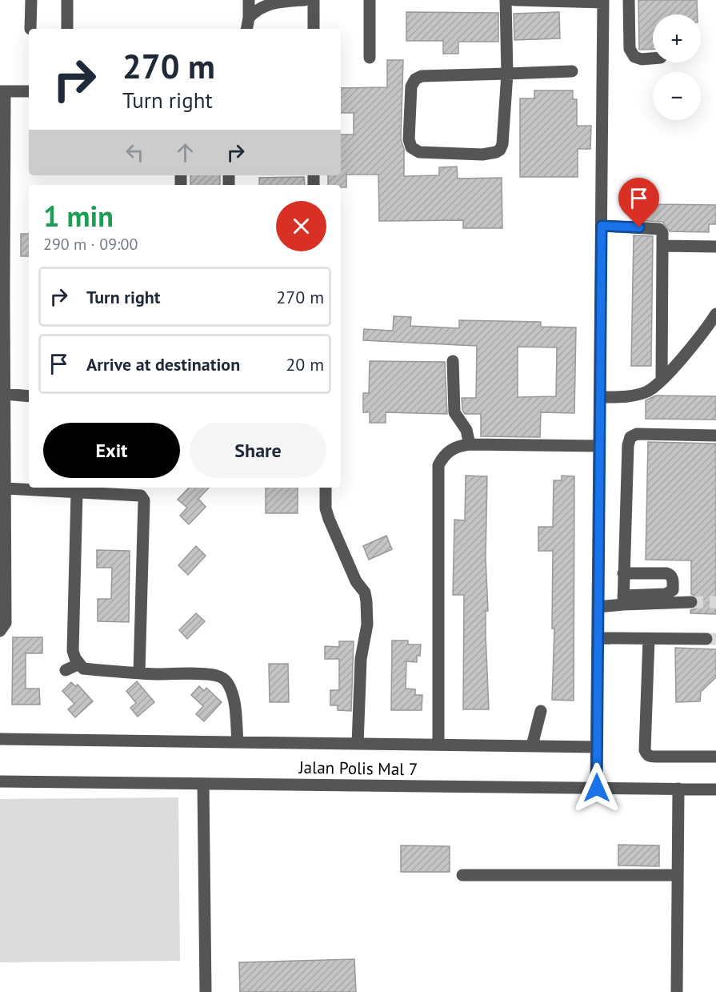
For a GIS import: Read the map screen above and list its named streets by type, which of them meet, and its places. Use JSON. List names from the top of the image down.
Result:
{
  "streets": {
    "street": ["Jalan Polis Mal 7"]
  },
  "page": {
    "map_buttons": ["+", "−"],
    "turn": ["270 m", "Turn right"],
    "heading": ["1 min", "290 m · 09:00"],
    "list": [
      {
        "name": "Turn right",
        "value": "270 m"
      },
      {
        "name": "Arrive at destination",
        "value": "20 m"
      }
    ],
    "buttons": ["Exit", "Share"]
  }
}
